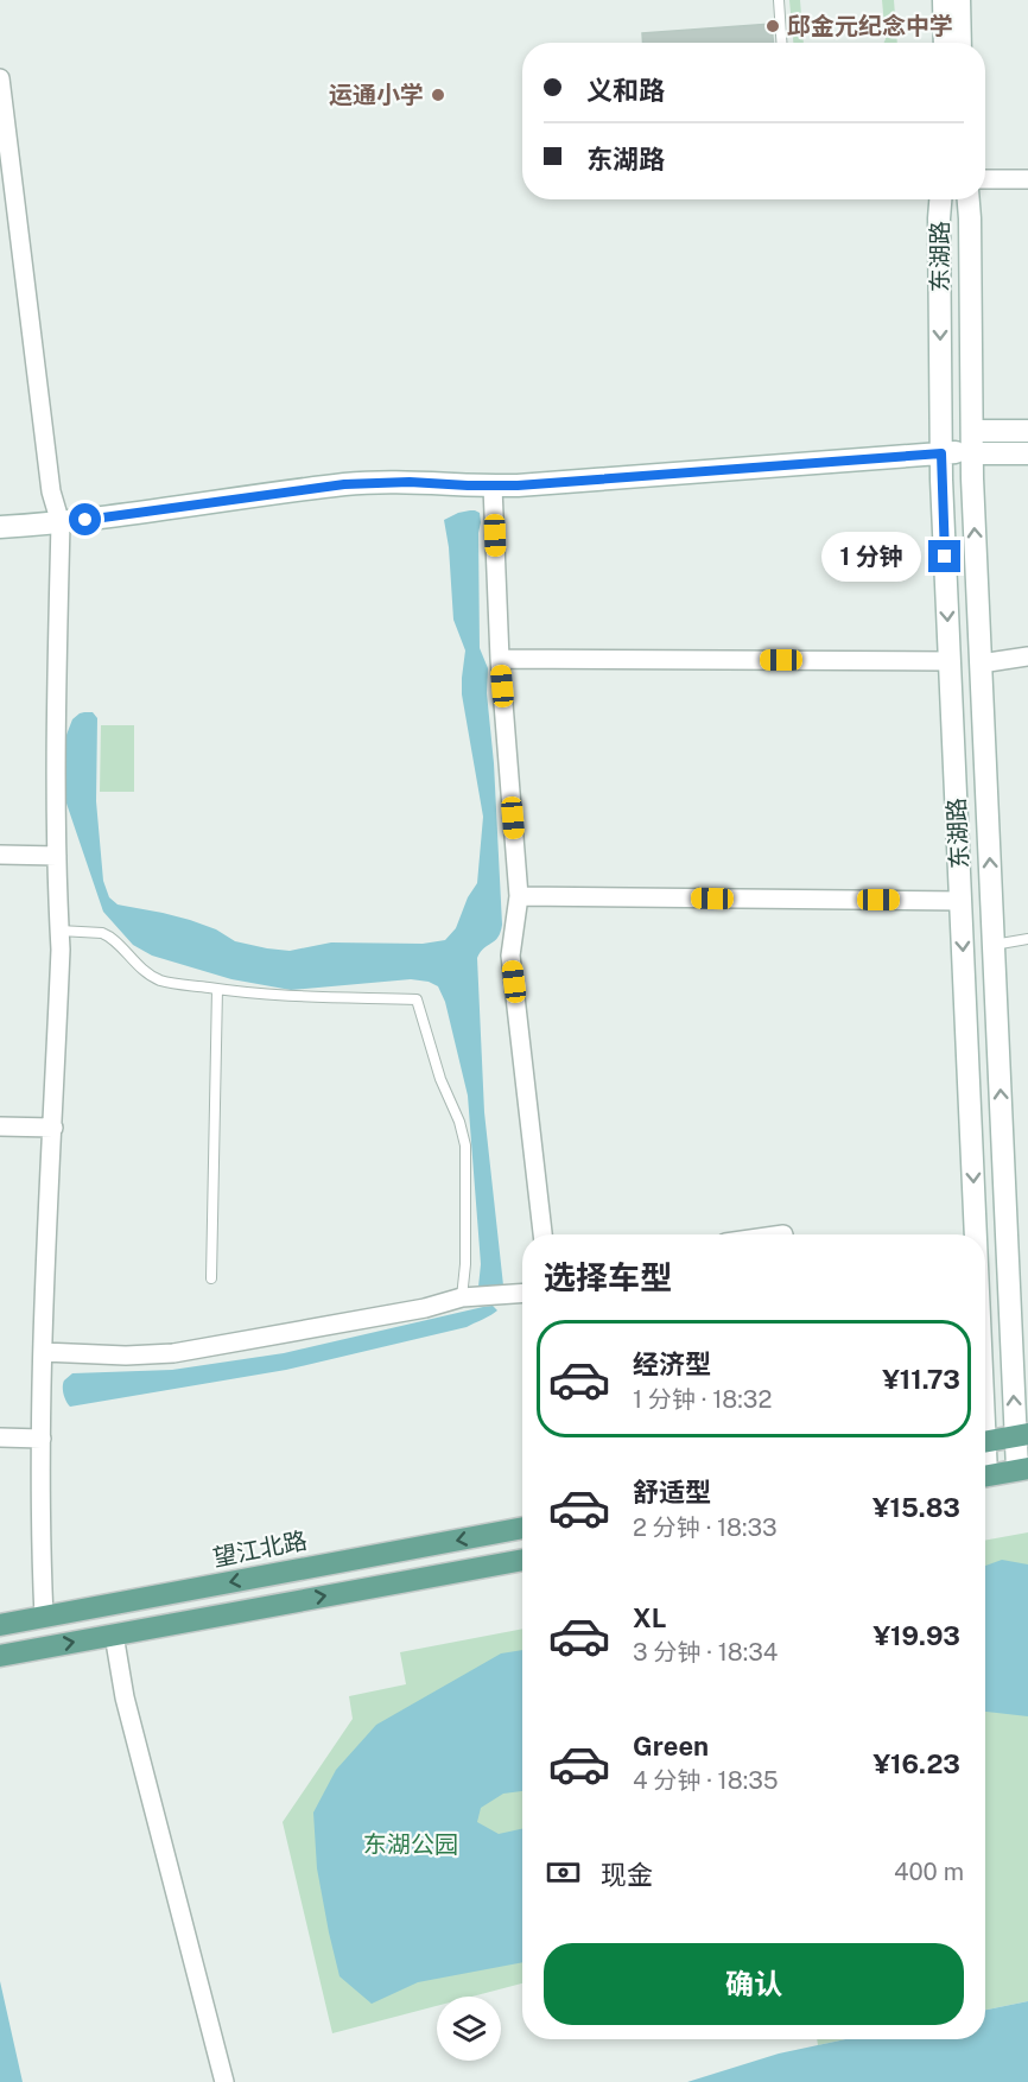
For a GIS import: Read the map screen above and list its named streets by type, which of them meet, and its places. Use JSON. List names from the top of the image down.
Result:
{
  "streets": {
    "main road": ["东湖路", "望江北路"]
  },
  "parks": ["东湖公园"],
  "places": ["邱金元纪念中学", "运通小学"],
  "page": {
    "banner": ["义和路", "东湖路"],
    "bubble": "1 分钟",
    "heading": "选择车型",
    "list": [
      {
        "name": "经济型",
        "note": "1 分钟 · 18:32",
        "value": "¥11.73"
      },
      {
        "name": "舒适型",
        "note": "2 分钟 · 18:33",
        "value": "¥15.83"
      },
      {
        "name": "XL",
        "note": "3 分钟 · 18:34",
        "value": "¥19.93"
      },
      {
        "name": "Green",
        "note": "4 分钟 · 18:35",
        "value": "¥16.23"
      }
    ],
    "pay": ["现金", "400 m"],
    "buttons": "确认"
  }
}
